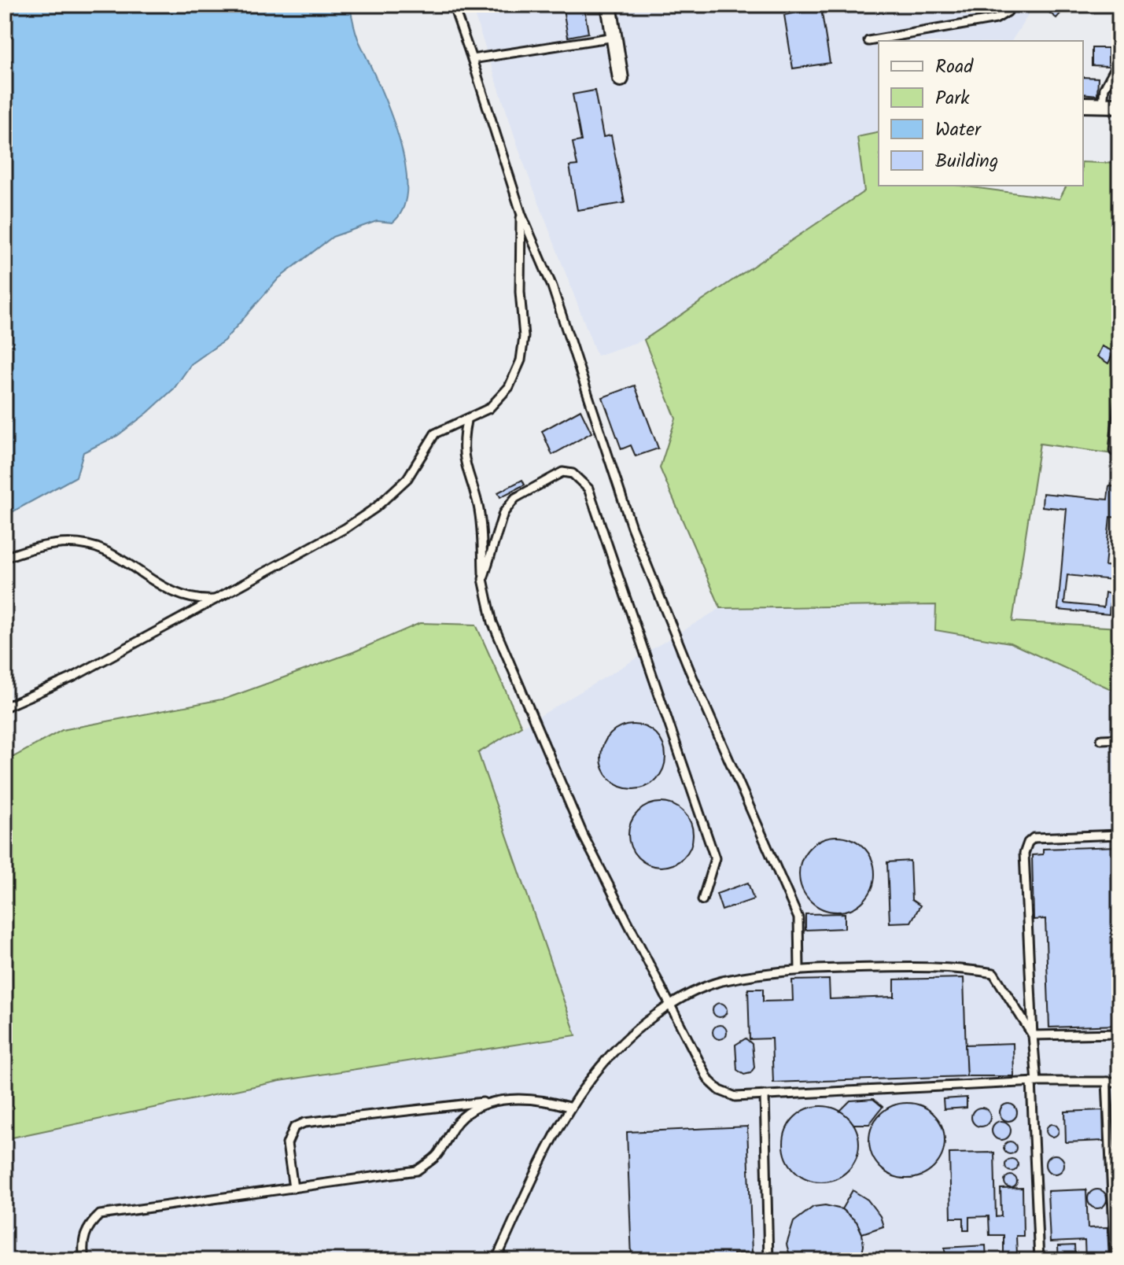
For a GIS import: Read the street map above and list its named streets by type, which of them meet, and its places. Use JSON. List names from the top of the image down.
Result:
{
  "legend": [
    "Road",
    "Park",
    "Water",
    "Building"
  ]
}
